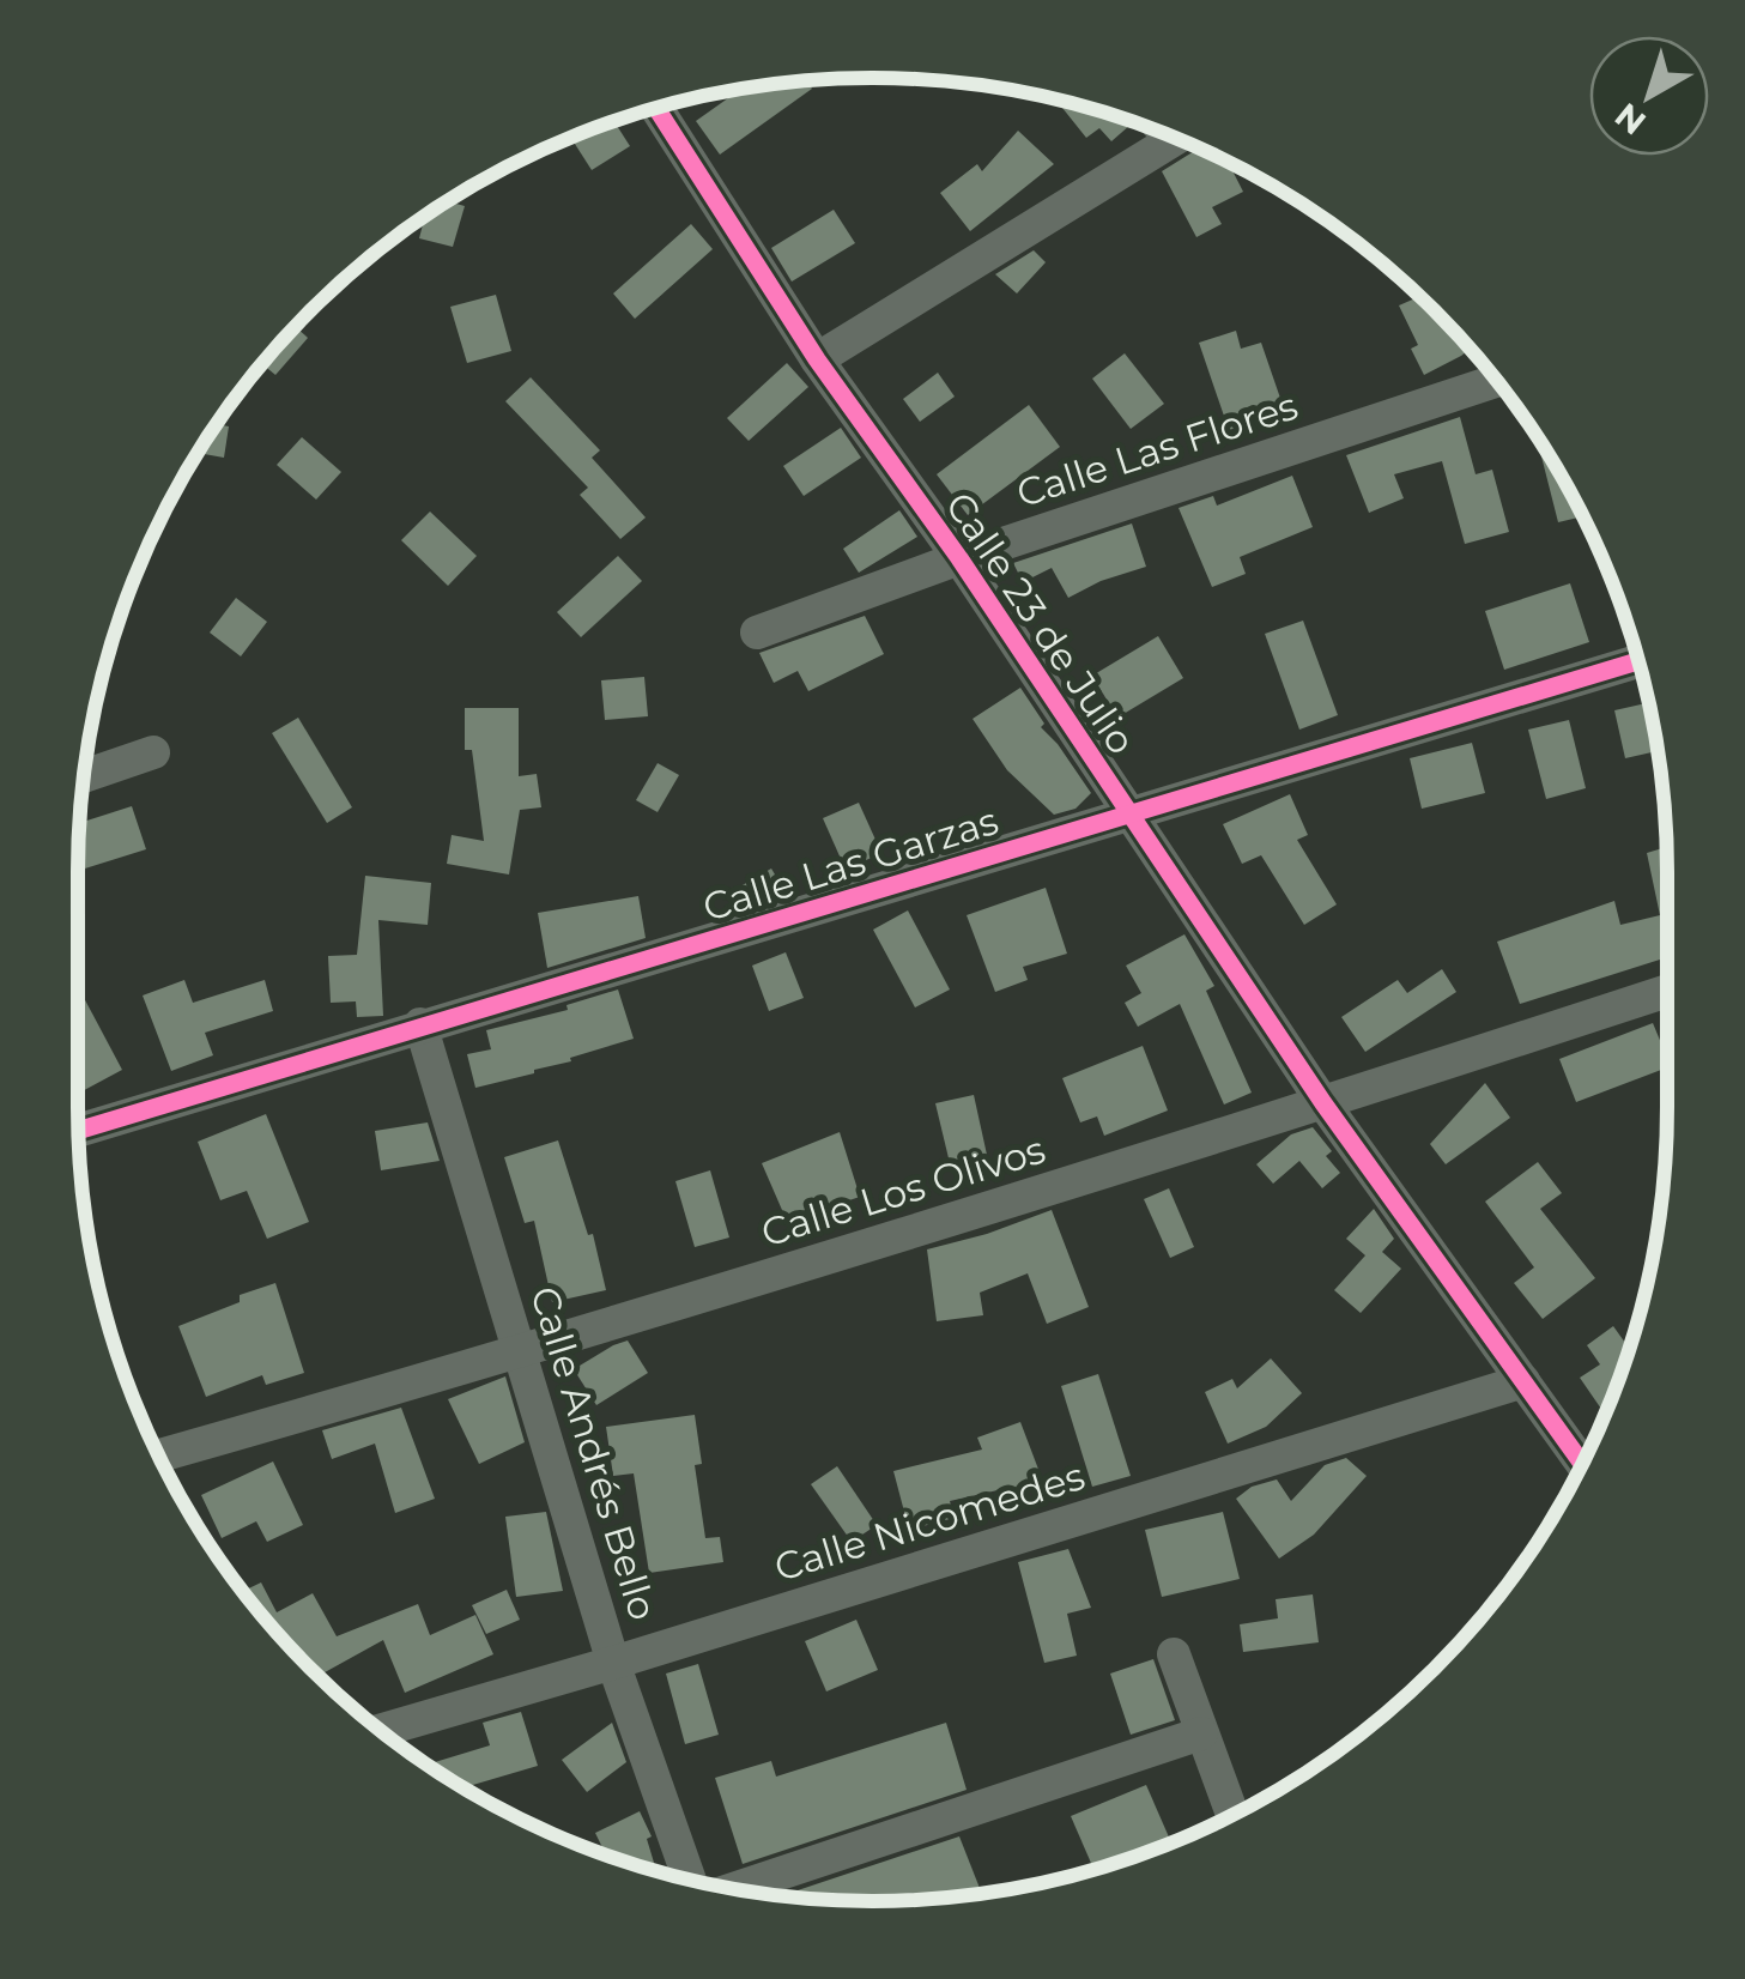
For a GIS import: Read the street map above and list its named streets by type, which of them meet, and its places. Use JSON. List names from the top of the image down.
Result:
{
  "streets": {
    "street": [
      "Calle Las Flores",
      "Calle 23 de Julio",
      "Calle Las Garzas",
      "Calle Los Olivos",
      "Calle Andrés Bello",
      "Calle Nicomedes"
    ]
  },
  "crossings": [
    ["Calle Las Flores", "Calle 23 de Julio"],
    ["Calle 23 de Julio", "Calle Las Garzas"],
    ["Calle 23 de Julio", "Calle Los Olivos"],
    ["Calle 23 de Julio", "Calle Nicomedes"],
    ["Calle Las Garzas", "Calle Andrés Bello"],
    ["Calle Los Olivos", "Calle Andrés Bello"],
    ["Calle Andrés Bello", "Calle Nicomedes"]
  ],
  "north": "bottom left"
}
